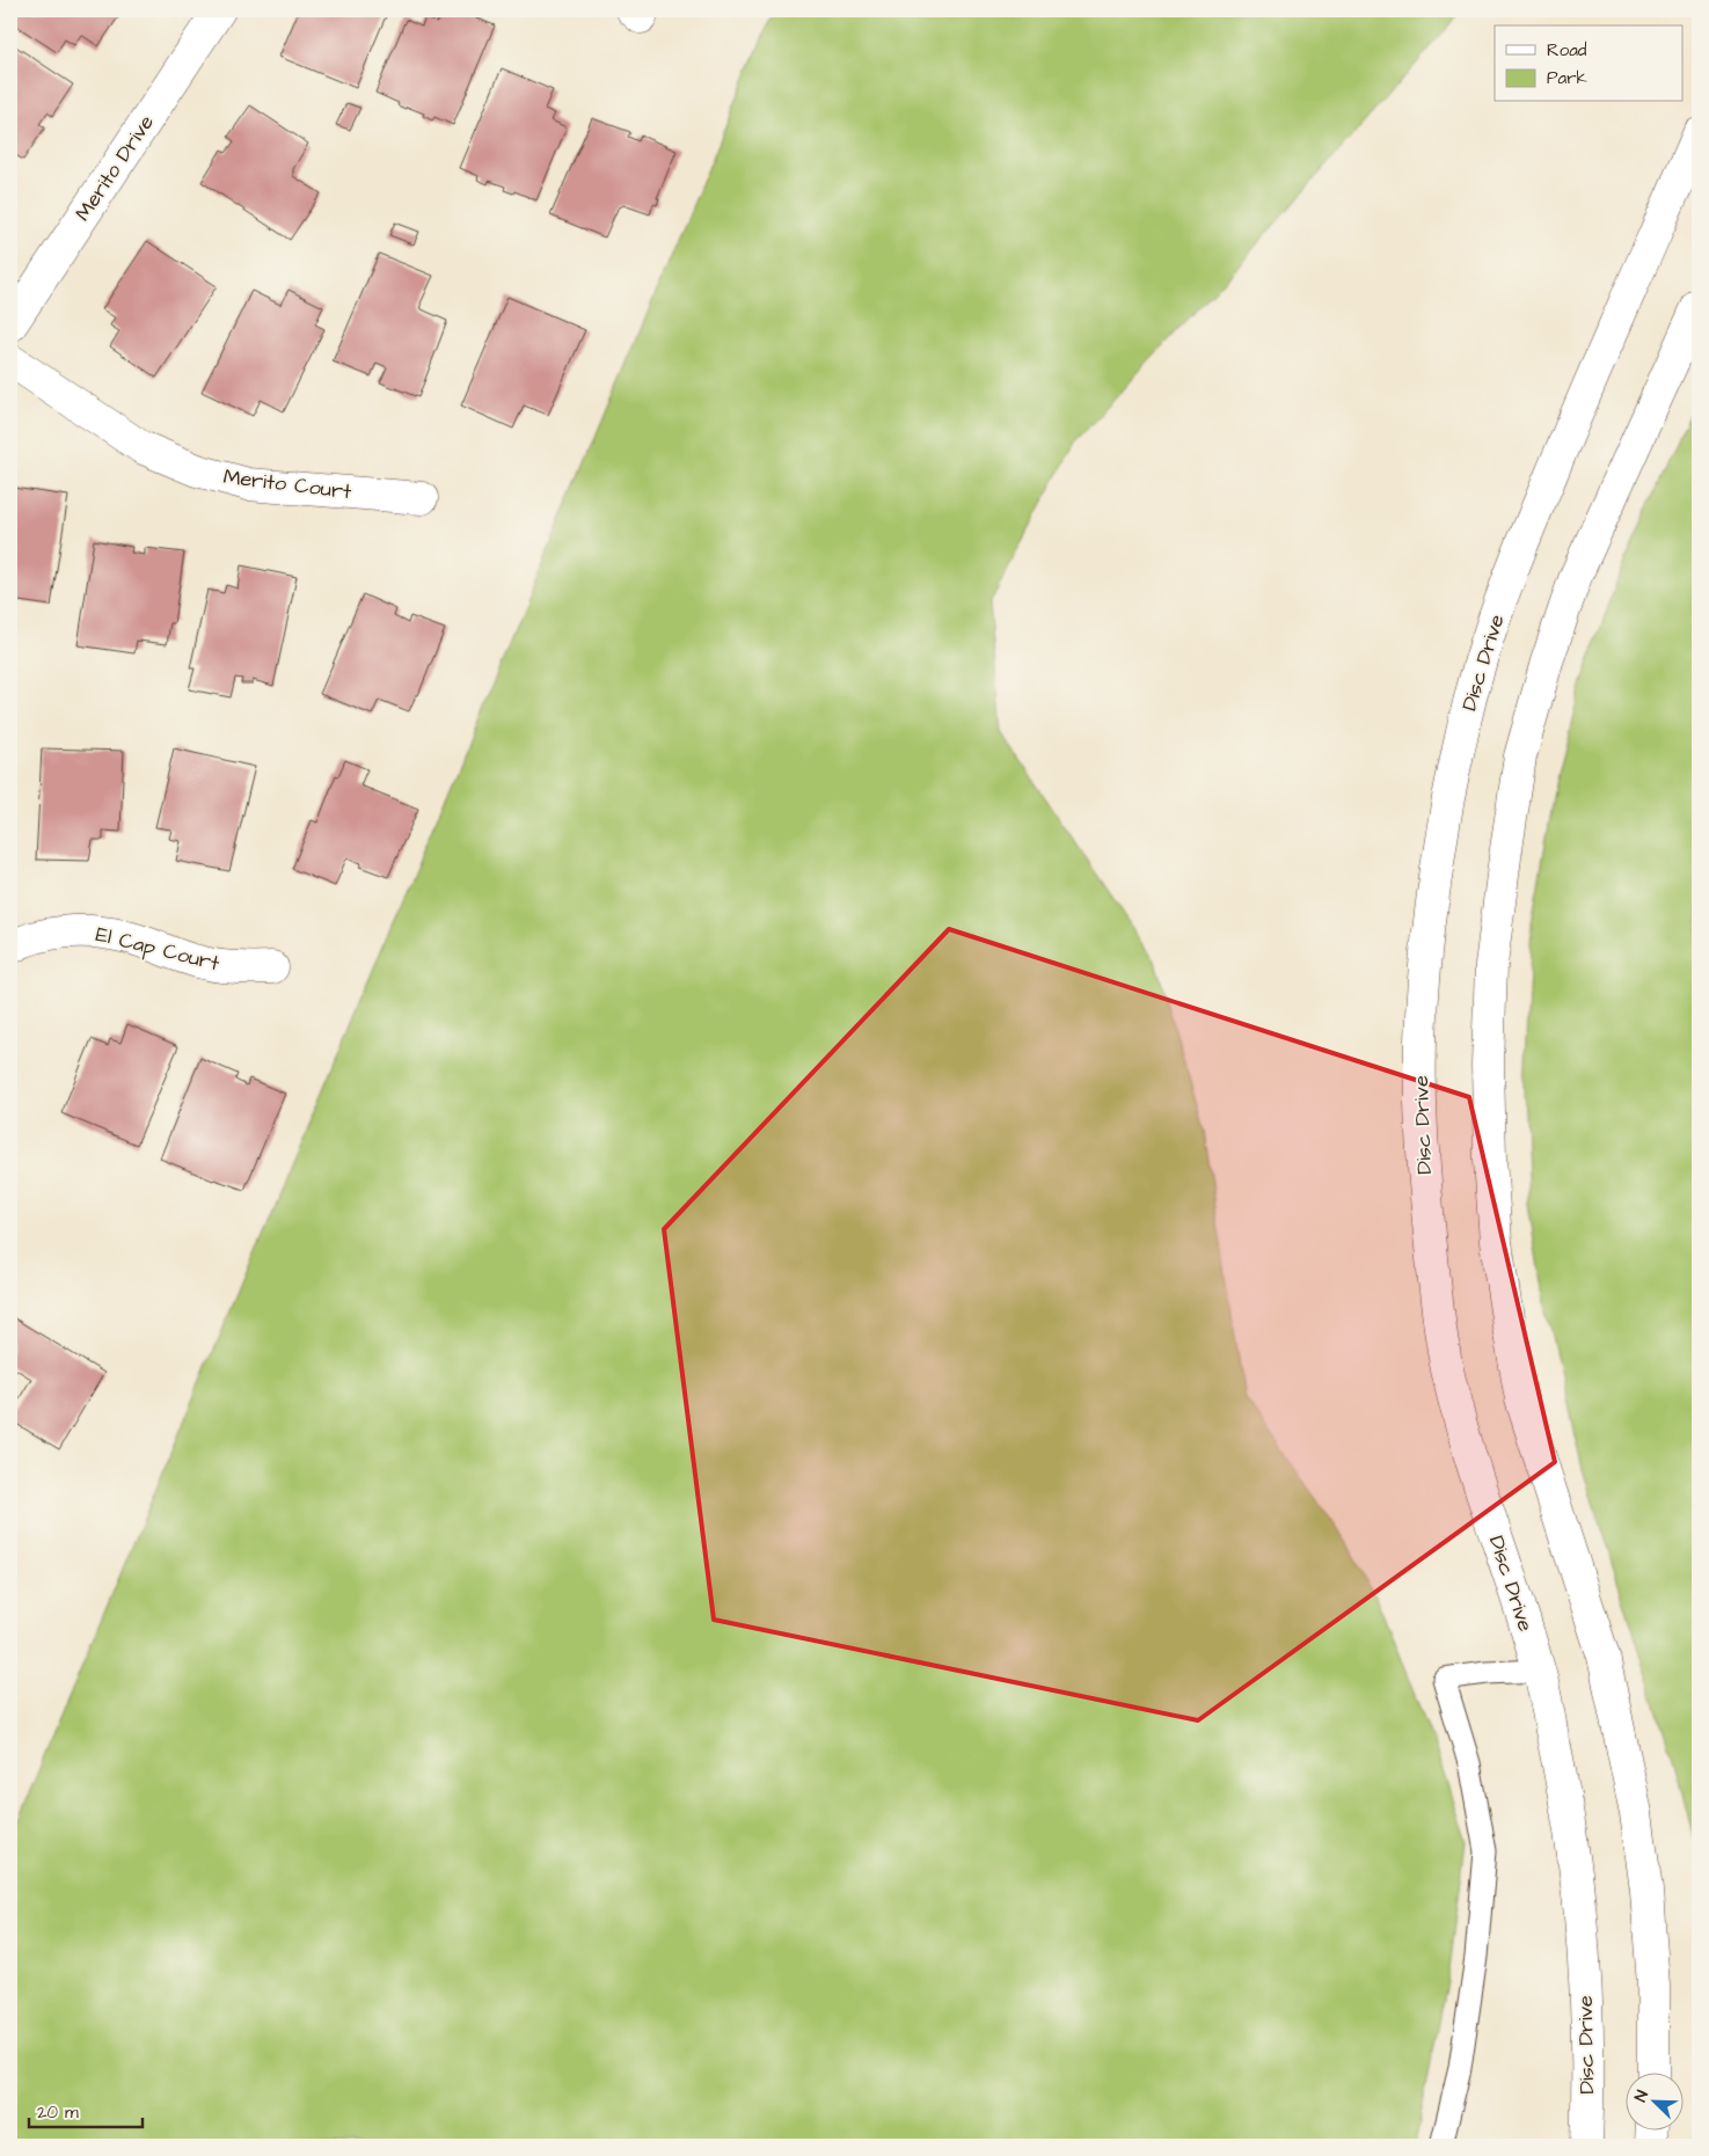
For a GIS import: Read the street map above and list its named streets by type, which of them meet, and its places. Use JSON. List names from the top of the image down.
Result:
{
  "streets": {
    "main road": [
      "Merito Drive",
      "Merito Court",
      "Disc Drive",
      "El Cap Court"
    ]
  },
  "legend": ["Road", "Park"],
  "scale_bar": "20 m",
  "north": "top left"
}
